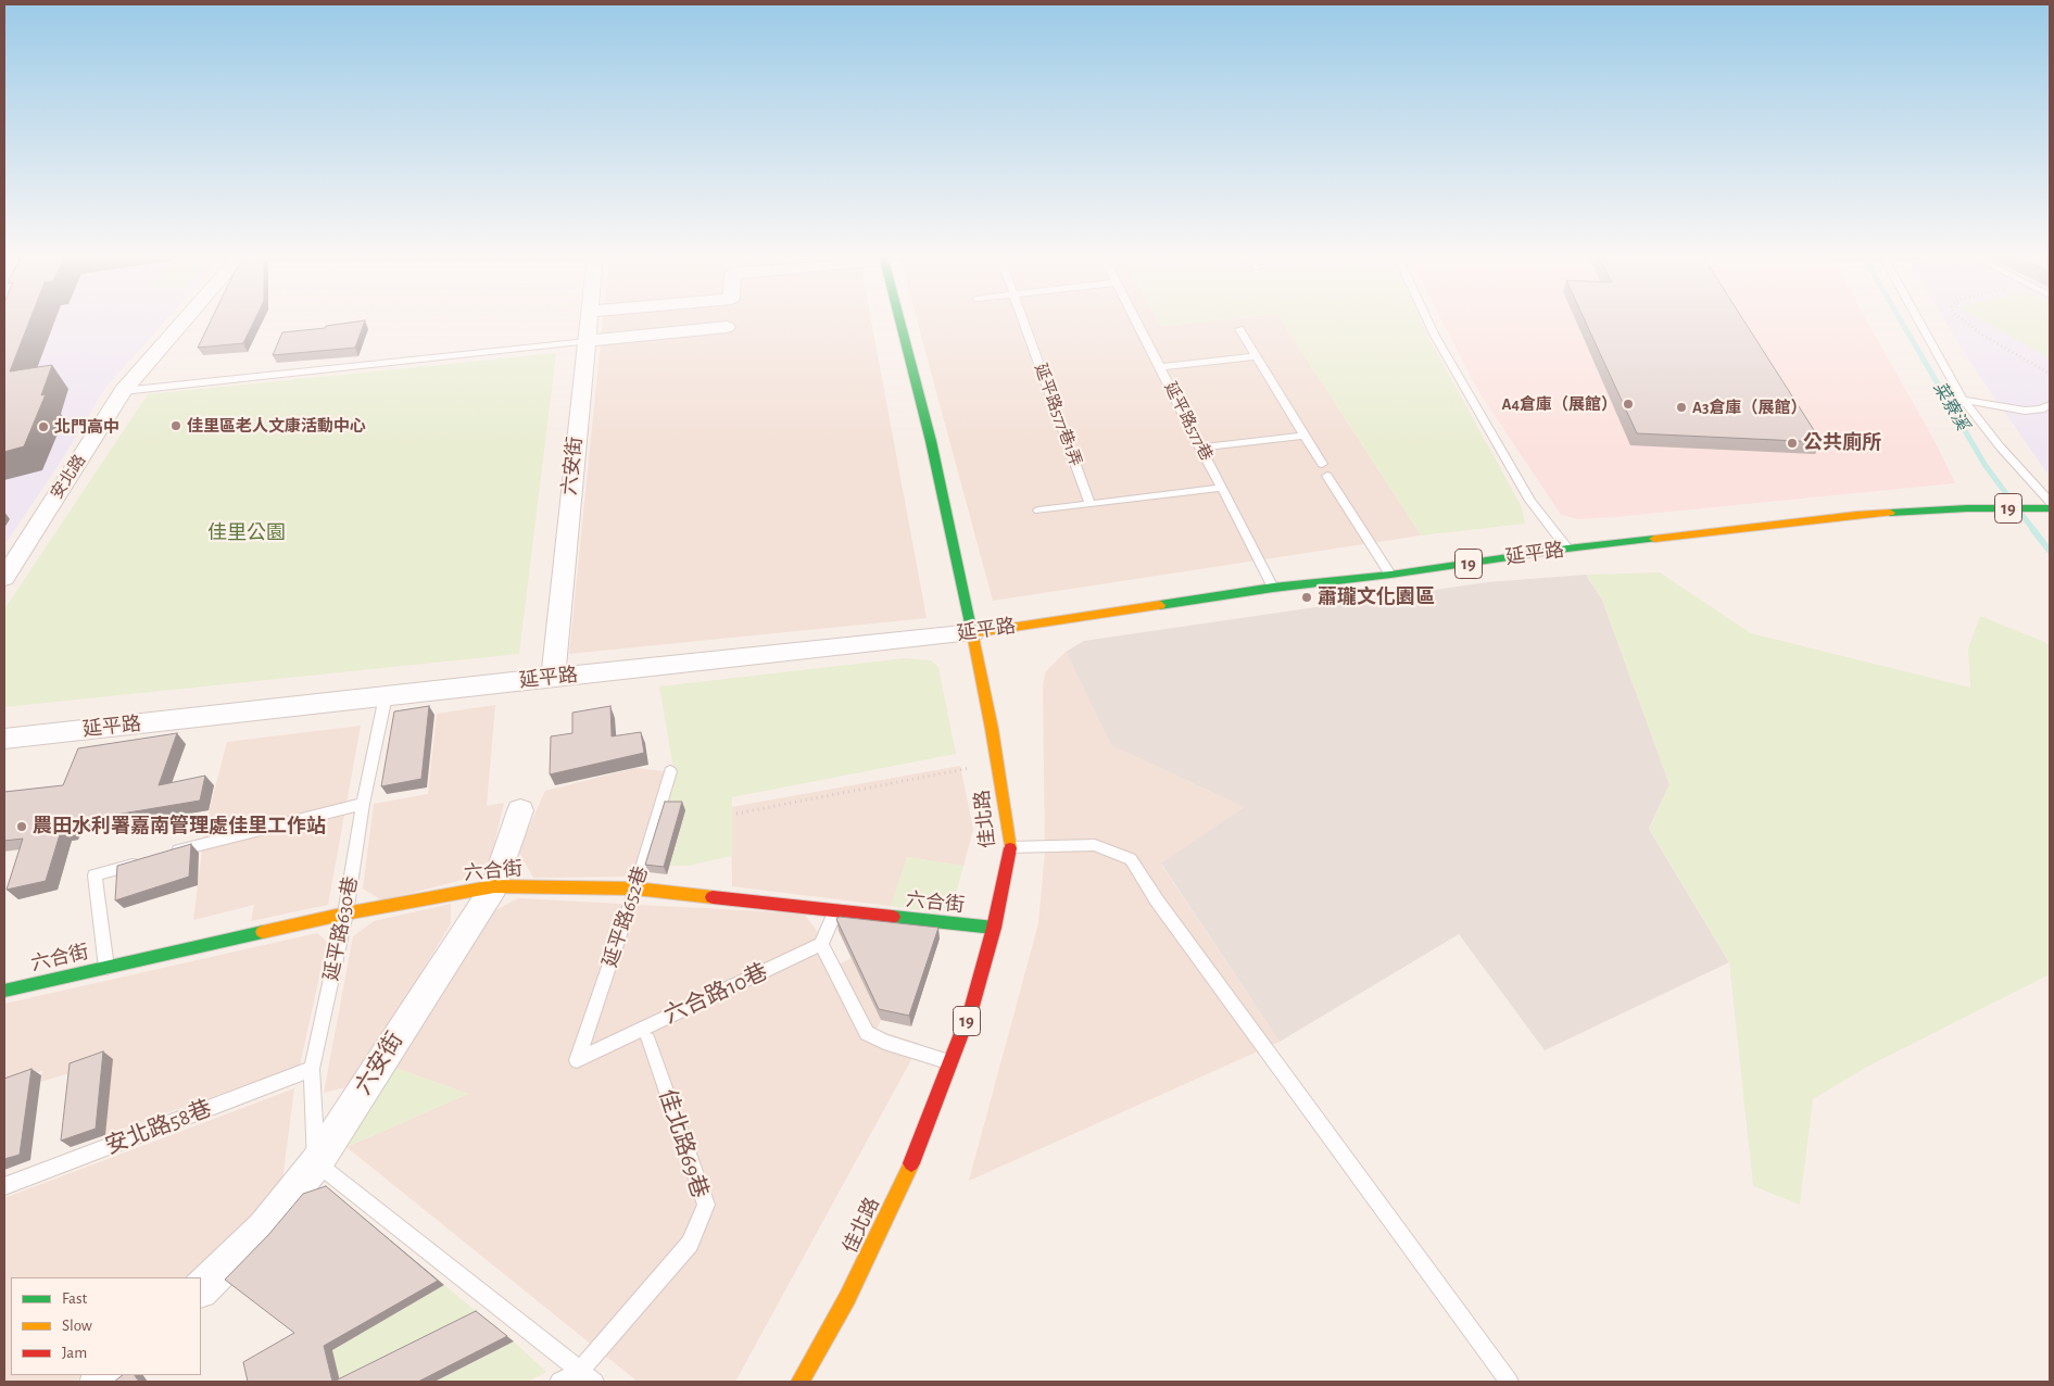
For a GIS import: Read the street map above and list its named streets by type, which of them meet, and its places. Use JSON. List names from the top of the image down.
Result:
{
  "streets": {
    "main road": [
      "19",
      "延平路",
      "佳北路",
      "六合街"
    ],
    "street": ["六安街", "安北路"],
    "lane": [
      "延平路577巷1弄",
      "延平路577巷",
      "延平路652巷",
      "延平路630巷",
      "六合路10巷",
      "安北路58巷",
      "佳北路69巷"
    ]
  },
  "crossings": [
    ["延平路577巷", "延平路"],
    ["六安街", "延平路"],
    ["六安街", "六合街"],
    ["六安街", "延平路630巷"],
    ["延平路", "佳北路"],
    ["延平路", "延平路630巷"],
    ["佳北路", "六合街"],
    ["六合街", "延平路652巷"],
    ["六合街", "延平路630巷"],
    ["延平路652巷", "六合路10巷"],
    ["延平路630巷", "安北路58巷"]
  ],
  "water": ["菜寮溪"],
  "parks": ["佳里公園"],
  "places": [
    "A4倉庫（展館）",
    "A3倉庫（展館）",
    "佳里區老人文康活動中心",
    "北門高中",
    "公共廁所",
    "蕭瓏文化園區",
    "農田水利署嘉南管理處佳里工作站"
  ],
  "legend": ["Fast", "Slow", "Jam"]
}
